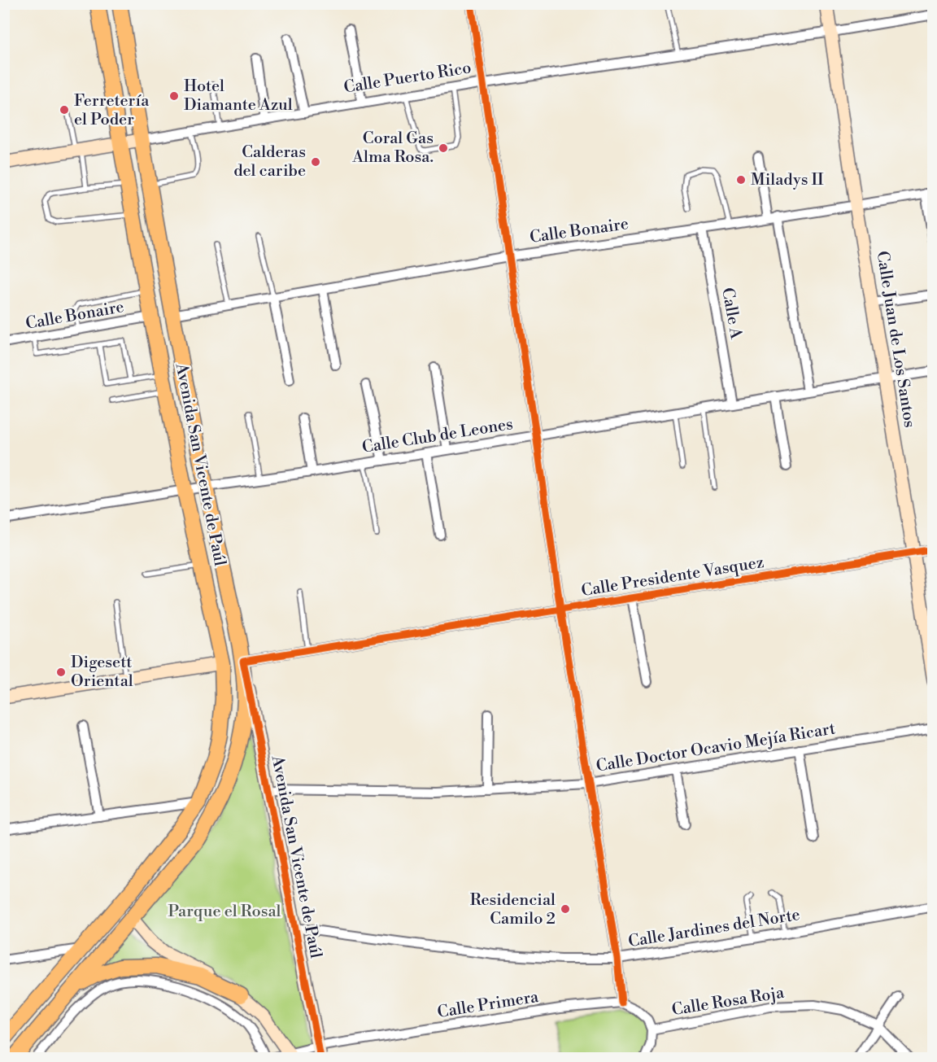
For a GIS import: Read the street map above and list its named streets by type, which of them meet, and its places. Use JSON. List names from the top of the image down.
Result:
{
  "streets": {
    "main road": ["Avenida San Vicente de Paúl"],
    "street": [
      "Calle Puerto Rico",
      "Calle Bonaire",
      "Calle A",
      "Calle Juan de Los Santos",
      "Calle Club de Leones",
      "Calle Presidente Vasquez",
      "Calle Doctor Ocavio Mejía Ricart",
      "Calle Jardines del Norte",
      "Calle Rosa Roja",
      "Calle Primera"
    ]
  },
  "crossings": [
    ["Calle Puerto Rico", "Calle Juan de Los Santos"],
    ["Calle Puerto Rico", "Avenida San Vicente de Paúl"],
    ["Calle Bonaire", "Calle A"],
    ["Calle Bonaire", "Calle Juan de Los Santos"],
    ["Calle Bonaire", "Avenida San Vicente de Paúl"],
    ["Calle A", "Calle Club de Leones"],
    ["Calle Juan de Los Santos", "Calle Club de Leones"],
    ["Calle Juan de Los Santos", "Calle Presidente Vasquez"],
    ["Calle Club de Leones", "Avenida San Vicente de Paúl"],
    ["Avenida San Vicente de Paúl", "Calle Presidente Vasquez"],
    ["Avenida San Vicente de Paúl", "Calle Doctor Ocavio Mejía Ricart"],
    ["Avenida San Vicente de Paúl", "Calle Jardines del Norte"],
    ["Avenida San Vicente de Paúl", "Calle Primera"]
  ],
  "parks": ["Parque el Rosal"],
  "places": [
    "Hotel Diamante Azul",
    "Ferretería el Poder",
    "Coral Gas Alma Rosa.",
    "Calderas del caribe",
    "Miladys II",
    "Digesett Oriental",
    "Residencial Camilo 2"
  ]
}
